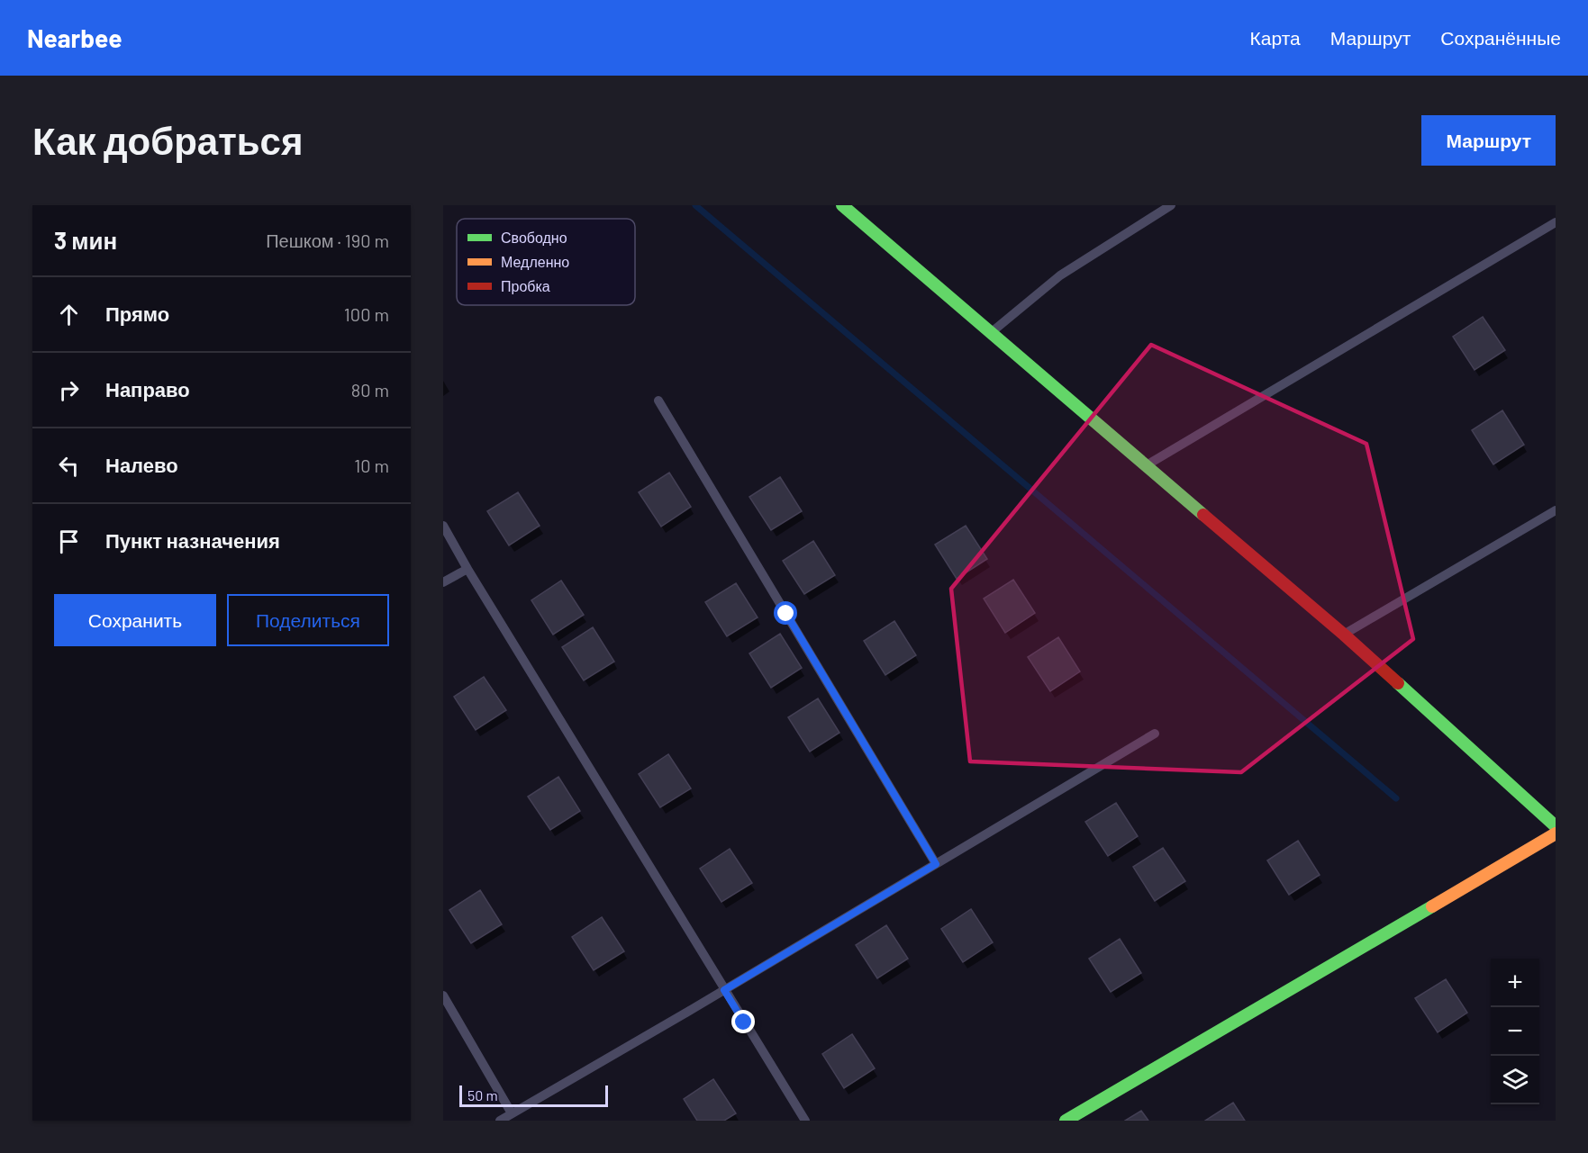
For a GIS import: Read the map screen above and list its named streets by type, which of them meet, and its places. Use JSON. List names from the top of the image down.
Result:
{
  "legend": ["Свободно", "Медленно", "Пробка"],
  "scale_bar": "50 m",
  "page": {
    "header": "Nearbee",
    "nav": ["Карта", "Маршрут", "Сохранённые"],
    "buttons": [
      "Маршрут",
      ["Сохранить", "Поделиться"]
    ],
    "title": "Как добраться",
    "heading": ["3 мин", "Пешком · 190 m"],
    "list": [
      ["Прямо", "100 m"],
      ["Направо", "80 m"],
      ["Налево", "10 m"],
      "Пункт назначения"
    ],
    "map_buttons": ["+", "−"],
    "scale": "50 m"
  }
}
